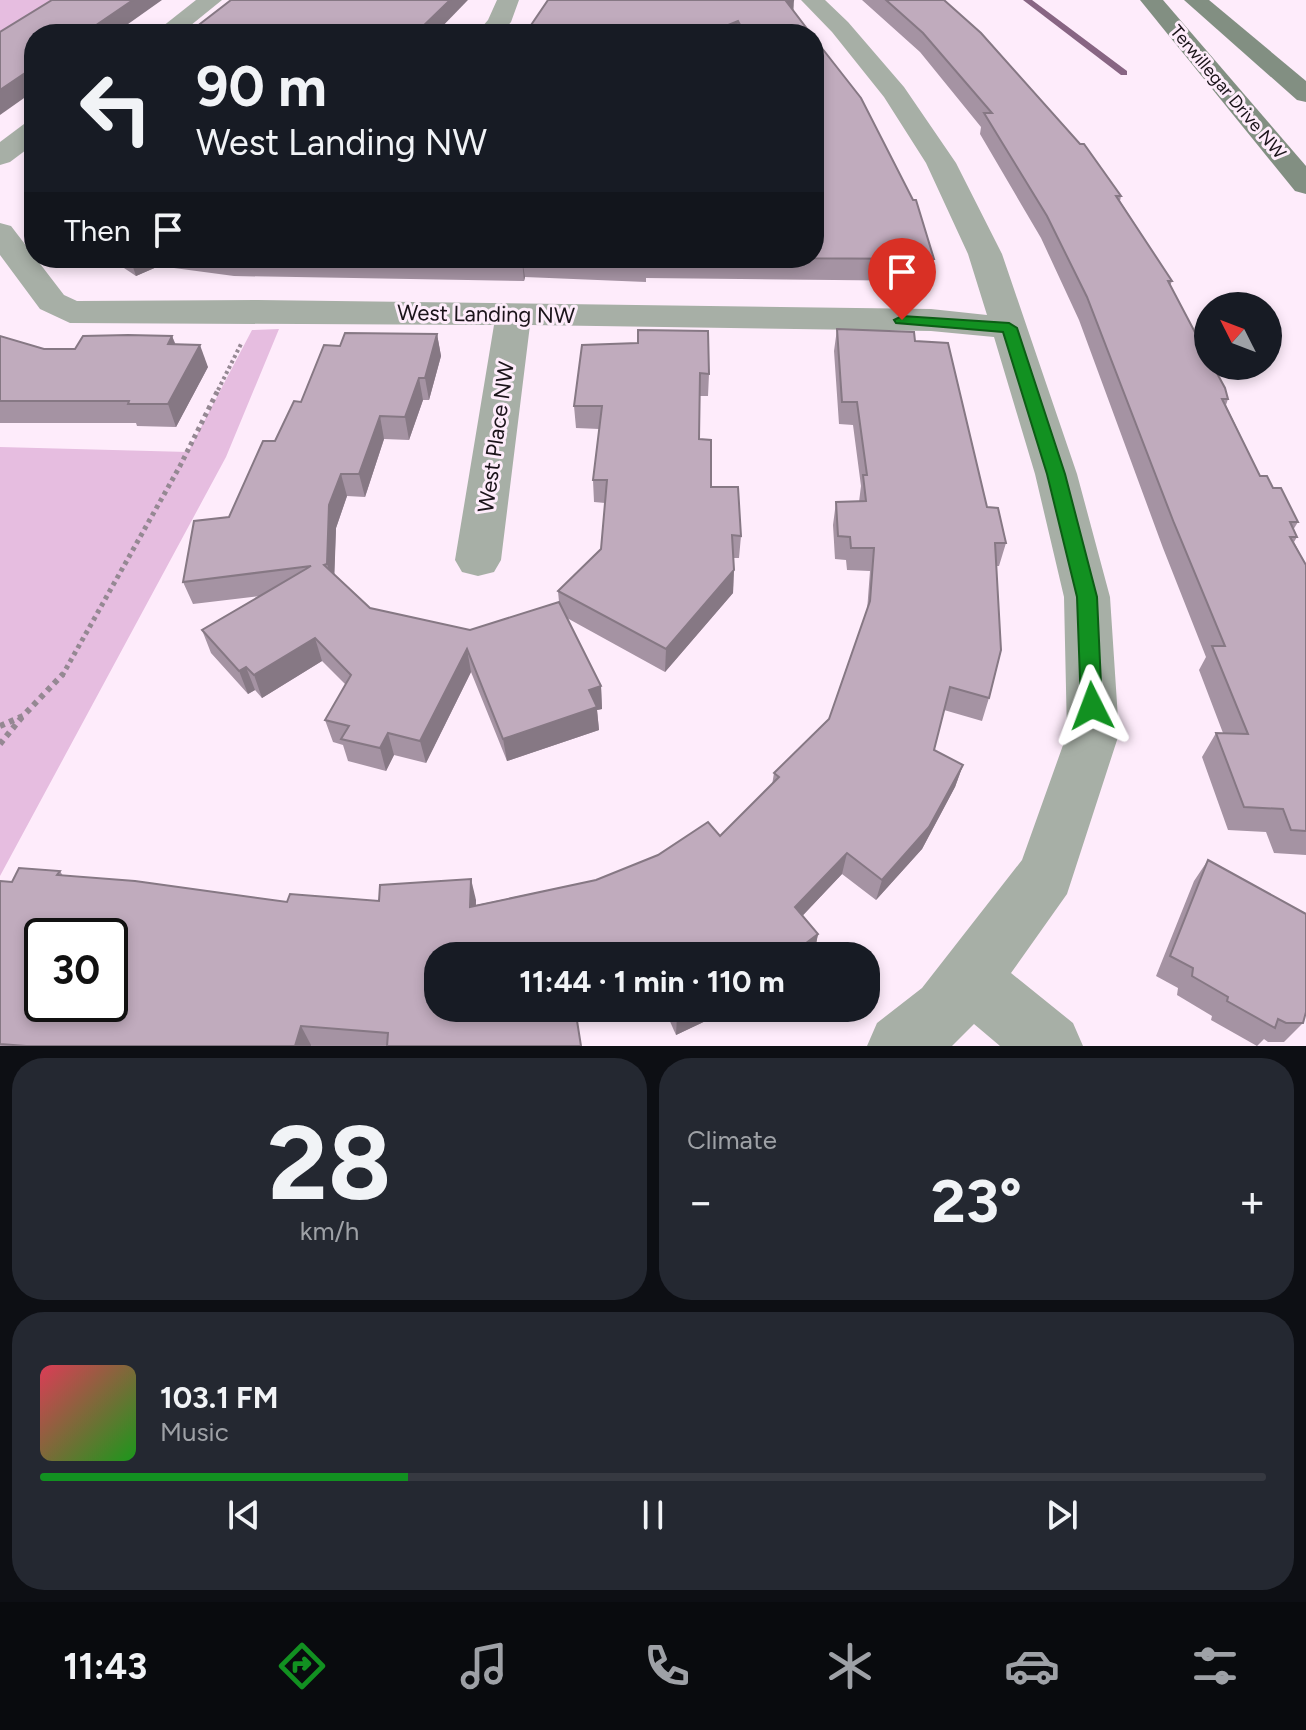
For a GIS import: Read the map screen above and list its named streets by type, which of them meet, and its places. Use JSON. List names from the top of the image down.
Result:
{
  "streets": {
    "main road": ["Terwillegar Drive NW"],
    "street": ["West Landing NW", "West Place NW"]
  },
  "crossings": [
    ["West Landing NW", "West Place NW"]
  ],
  "north": "top left",
  "page": {
    "turn": ["90 m", "West Landing NW"],
    "then": "Then",
    "limit": "30",
    "trip": "11:44 · 1 min · 110 m",
    "tile": [
      ["28", "km/h"],
      "Climate"
    ],
    "heat": ["−", "23°", "+"],
    "song": ["103.1 FM", "Music"],
    "tabs": "11:43"
  }
}
